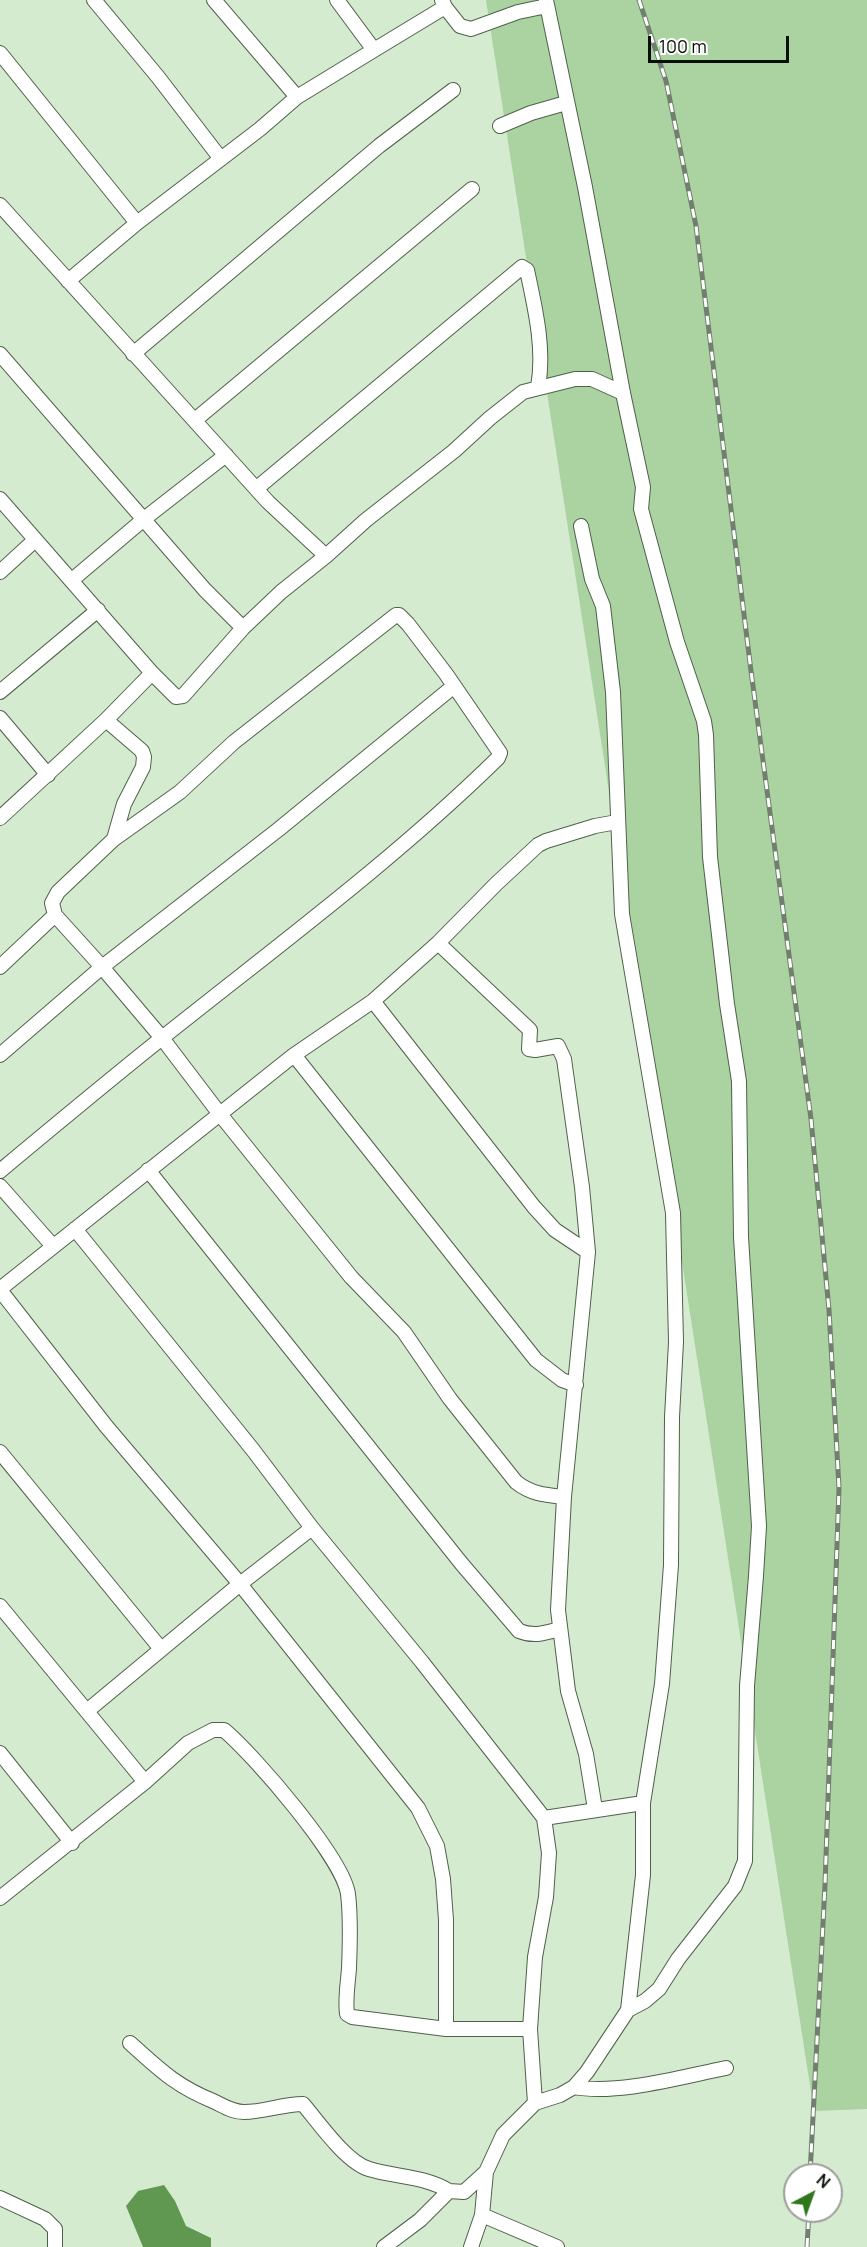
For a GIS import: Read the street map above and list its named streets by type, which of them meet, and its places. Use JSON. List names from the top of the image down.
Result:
{
  "scale_bar": "100 m",
  "north": "top right"
}
